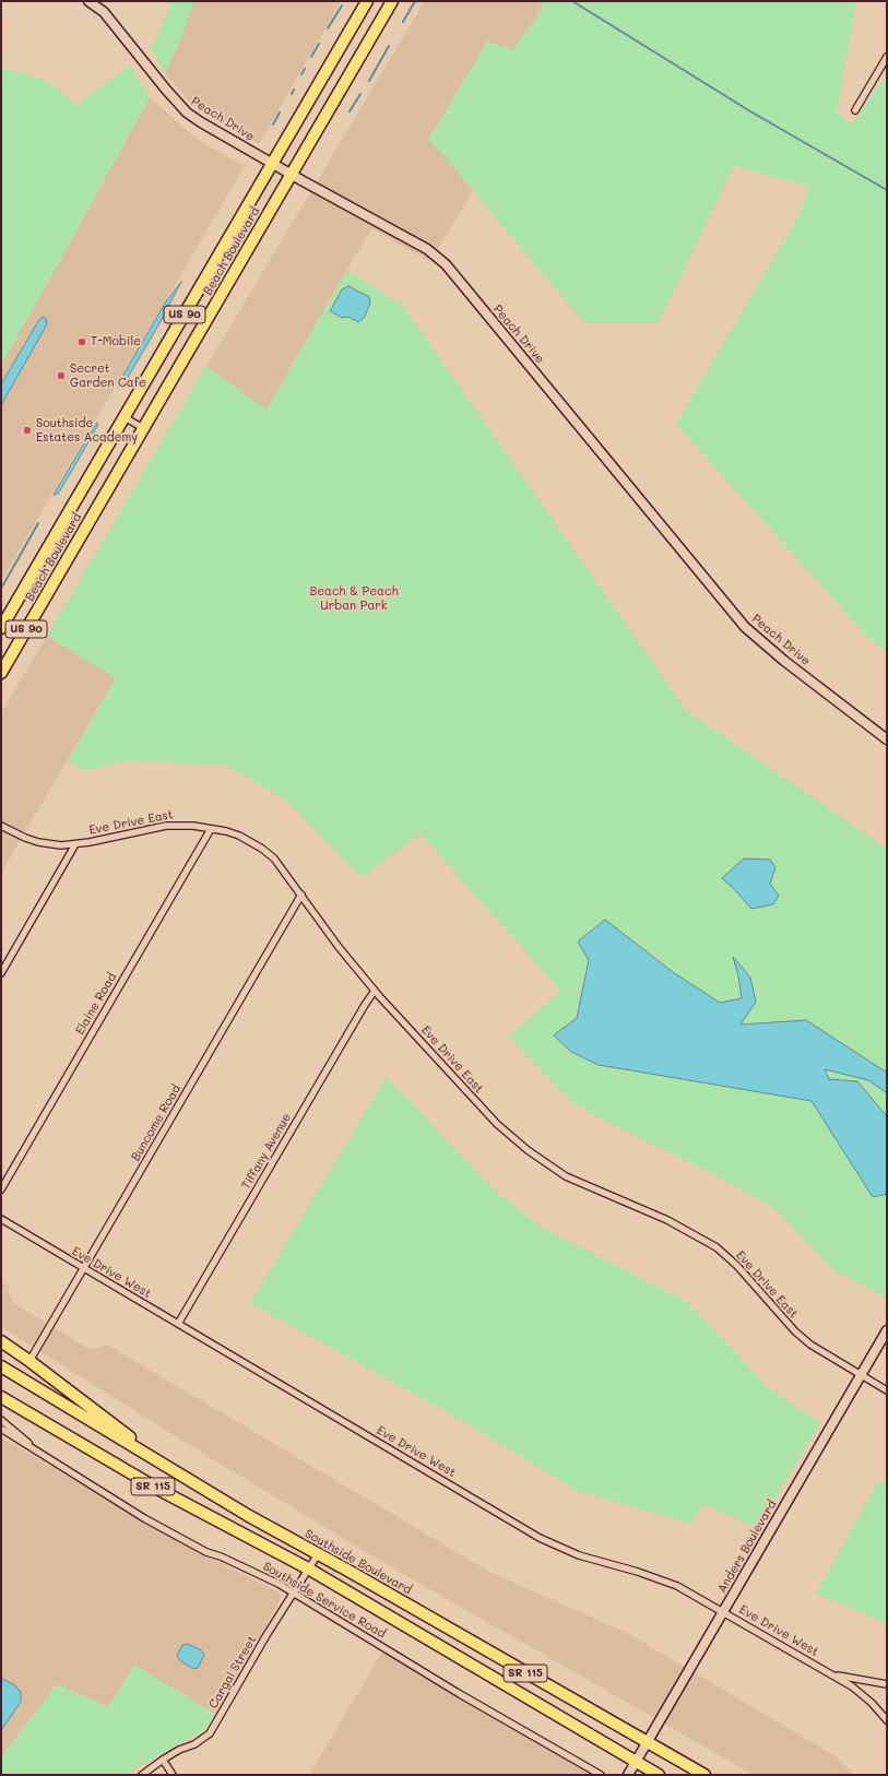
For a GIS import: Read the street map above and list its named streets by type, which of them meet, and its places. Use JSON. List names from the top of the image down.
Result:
{
  "streets": {
    "highway": [
      "Beach Boulevard",
      "US 90",
      "SR 115",
      "Southside Boulevard"
    ],
    "street": [
      "Peach Drive",
      "Eve Drive East",
      "Elaine Road",
      "Buncome Road",
      "Tiffany Avenue",
      "Eve Drive West",
      "Anders Boulevard",
      "Southside Service Road",
      "Cargal Street"
    ]
  },
  "crossings": [
    ["Peach Drive", "Beach Boulevard"],
    ["Peach Drive", "US 90"],
    ["Eve Drive East", "Elaine Road"],
    ["Eve Drive East", "Buncome Road"],
    ["Eve Drive East", "Tiffany Avenue"],
    ["Eve Drive East", "Anders Boulevard"],
    ["Buncome Road", "Eve Drive West"],
    ["Tiffany Avenue", "Eve Drive West"],
    ["Eve Drive West", "Anders Boulevard"],
    ["SR 115", "Anders Boulevard"],
    ["SR 115", "Cargal Street"],
    ["Anders Boulevard", "Southside Boulevard"],
    ["Southside Boulevard", "Cargal Street"],
    ["Southside Service Road", "Cargal Street"]
  ],
  "parks": ["Beach & Peach Urban Park"],
  "places": ["T-Mobile", "Secret Garden Cafe", "Southside Estates Academy"]
}
